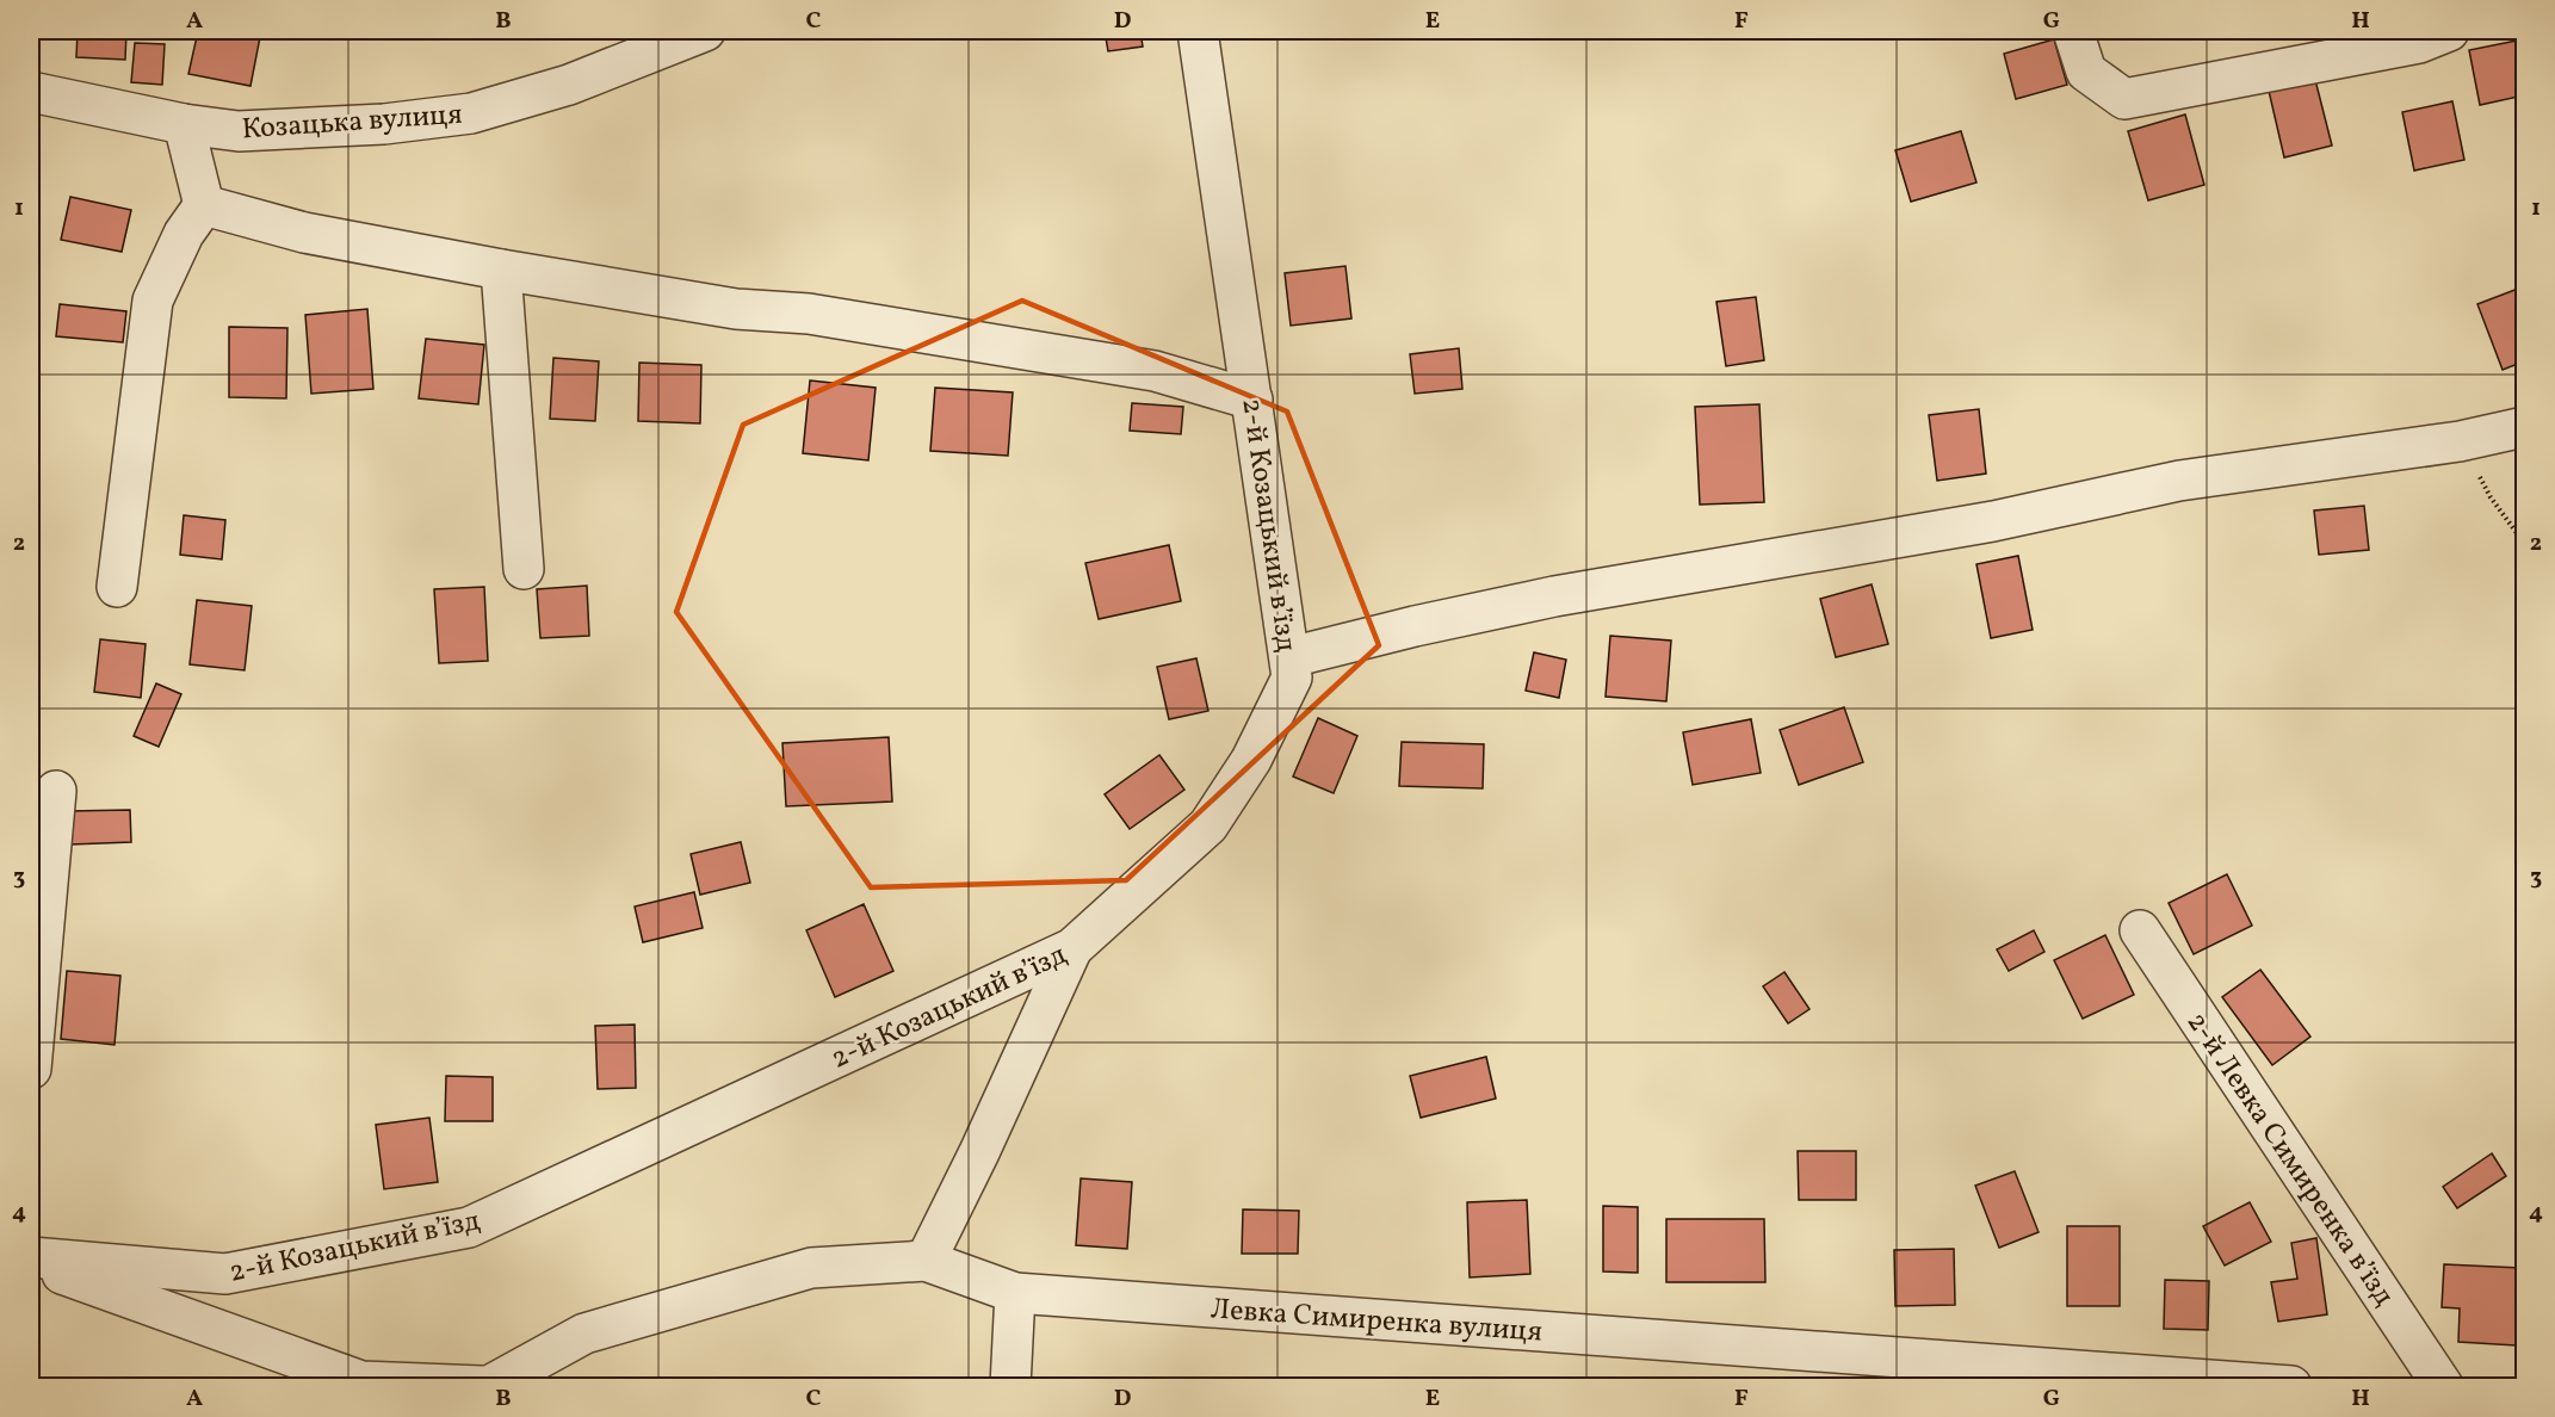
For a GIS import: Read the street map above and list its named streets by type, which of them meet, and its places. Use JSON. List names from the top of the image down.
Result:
{
  "streets": {
    "street": [
      "Козацька вулиця",
      "2-й Козацький в’їзд",
      "2-й Левка Симиренка в’їзд",
      "Левка Симиренка вулиця"
    ]
  },
  "grid": {
    "columns": [
      "A",
      "B",
      "C",
      "D",
      "E",
      "F",
      "G",
      "H"
    ],
    "rows": [
      "1",
      "2",
      "3",
      "4"
    ]
  }
}
